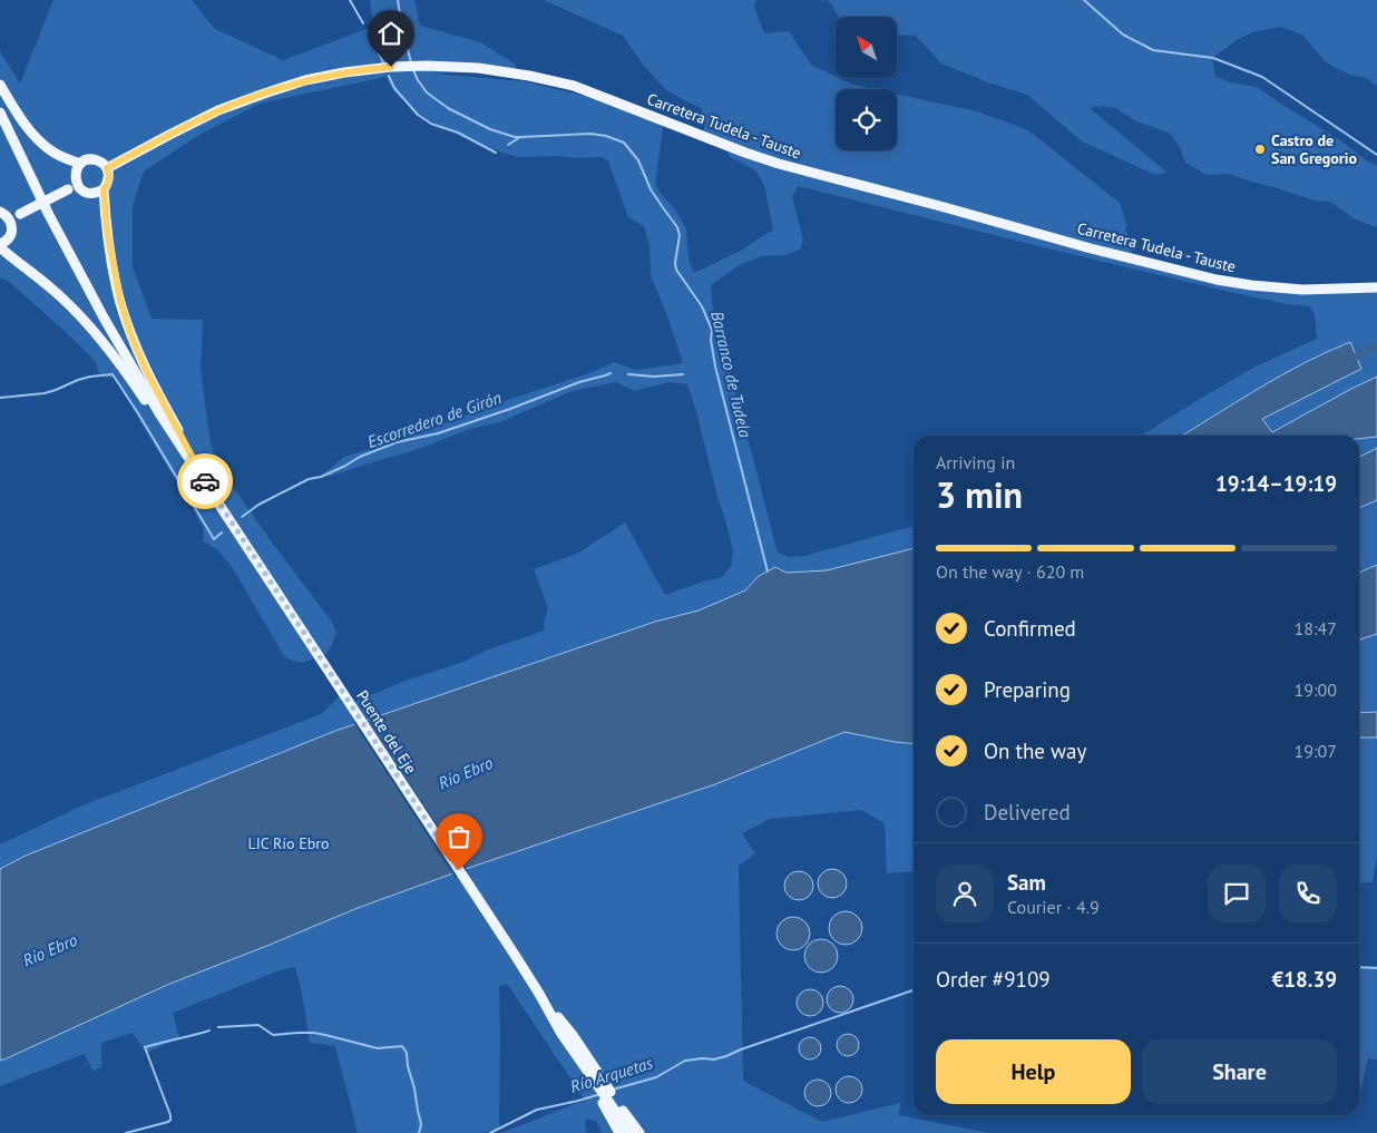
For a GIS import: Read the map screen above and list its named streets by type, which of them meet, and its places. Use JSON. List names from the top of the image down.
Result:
{
  "streets": {
    "main road": ["Carretera Tudela - Tauste", "Puente del Eje"]
  },
  "water": [
    "Barranco de Tudela",
    "Escorredero de Girón",
    "Río Ebro",
    "Río Arquetas"
  ],
  "parks": ["LIC Río Ebro"],
  "places": ["Castro de San Gregorio"],
  "north": "top left",
  "page": {
    "heading": ["3 min", "Arriving in", "19:14–19:19"],
    "panel": [
      "Sam",
      "Courier · 4.9",
      "Order #9109",
      "€18.39"
    ],
    "bar": "On the way · 620 m",
    "list": [
      ["Confirmed", "18:47"],
      ["Preparing", "19:00"],
      ["On the way", "19:07"],
      "Delivered"
    ],
    "buttons": ["Help", "Share"]
  }
}
